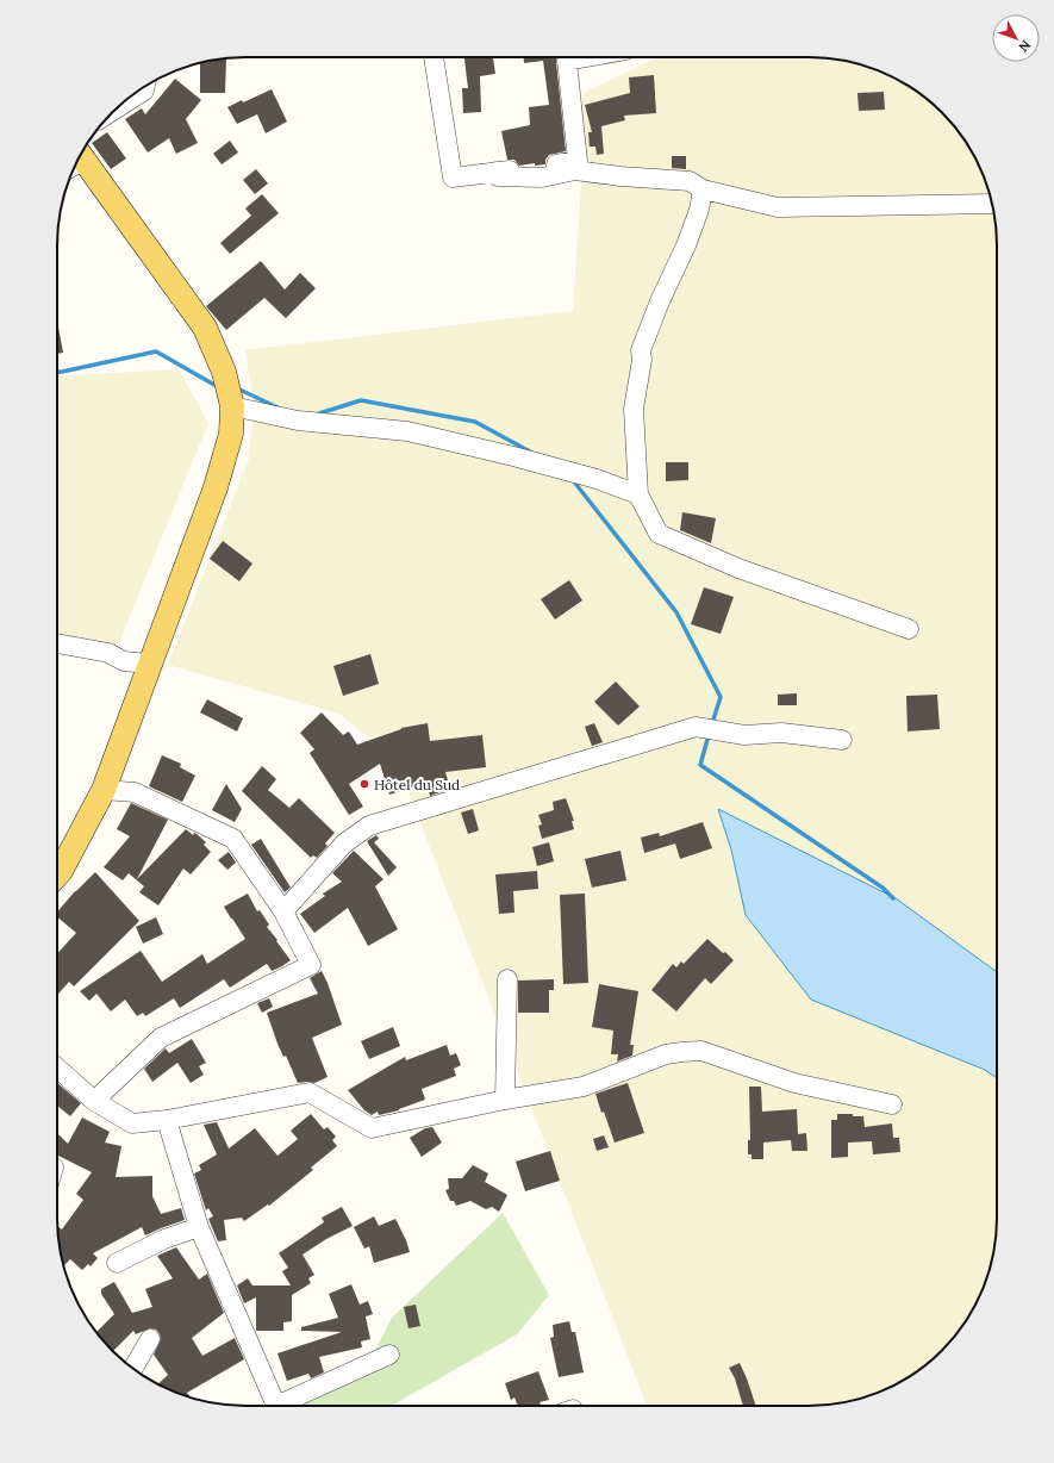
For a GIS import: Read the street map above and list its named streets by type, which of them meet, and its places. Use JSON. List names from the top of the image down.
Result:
{
  "places": ["Hôtel du Sud"],
  "north": "bottom right"
}
